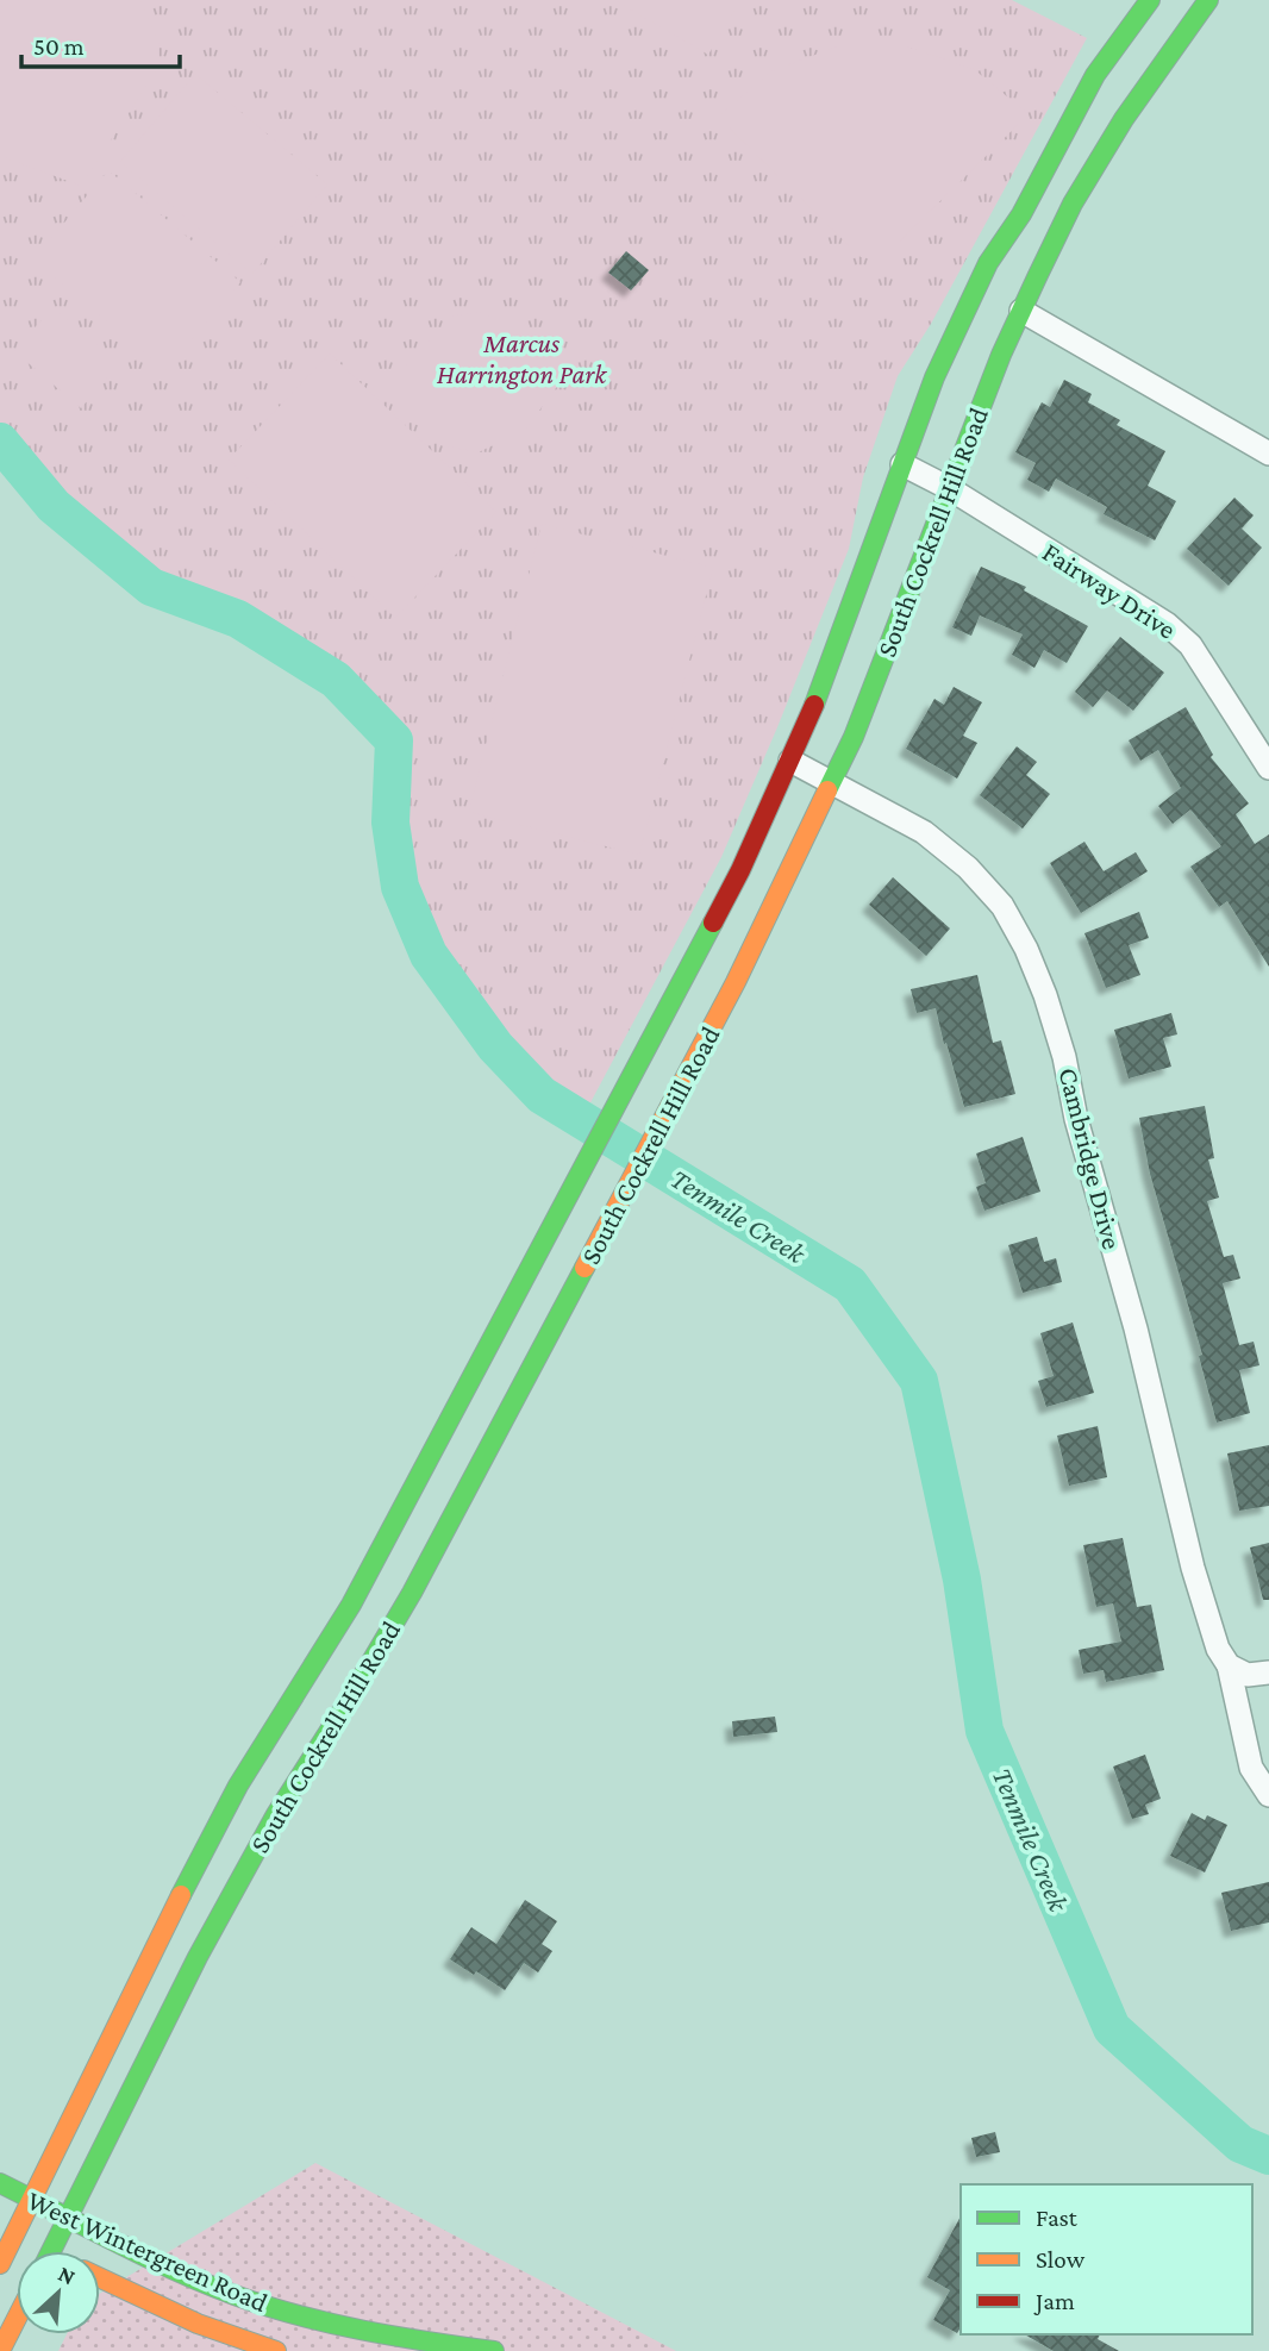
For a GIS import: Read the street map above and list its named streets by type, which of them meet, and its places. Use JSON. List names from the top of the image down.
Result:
{
  "streets": {
    "main road": ["South Cockrell Hill Road", "West Wintergreen Road"],
    "street": ["Fairway Drive", "Cambridge Drive"]
  },
  "crossings": [
    ["South Cockrell Hill Road", "Fairway Drive"],
    ["South Cockrell Hill Road", "Cambridge Drive"],
    ["South Cockrell Hill Road", "West Wintergreen Road"]
  ],
  "water": ["Tenmile Creek"],
  "parks": ["Marcus Harrington Park"],
  "legend": ["Fast", "Slow", "Jam"],
  "scale_bar": "50 m",
  "north": "top right"
}
